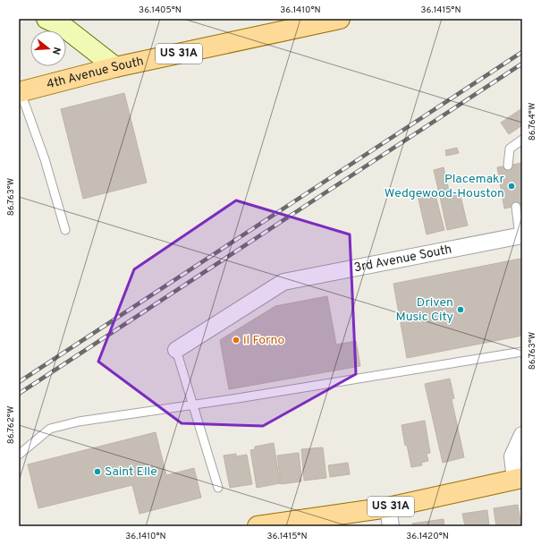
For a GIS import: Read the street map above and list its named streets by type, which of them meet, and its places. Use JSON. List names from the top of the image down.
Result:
{
  "streets": {
    "main road": ["US 31A", "4th Avenue South"],
    "street": ["3rd Avenue South"]
  },
  "places": [
    "Placemakr Wedgewood-Houston",
    "Driven Music City",
    "il Forno",
    "Saint Elle"
  ],
  "north": "right",
  "coordinates": [
    "36.1405°N",
    "36.1410°N",
    "36.1415°N",
    "86.764°W",
    "86.763°W",
    "86.762°W",
    "36.1420°N"
  ]
}
